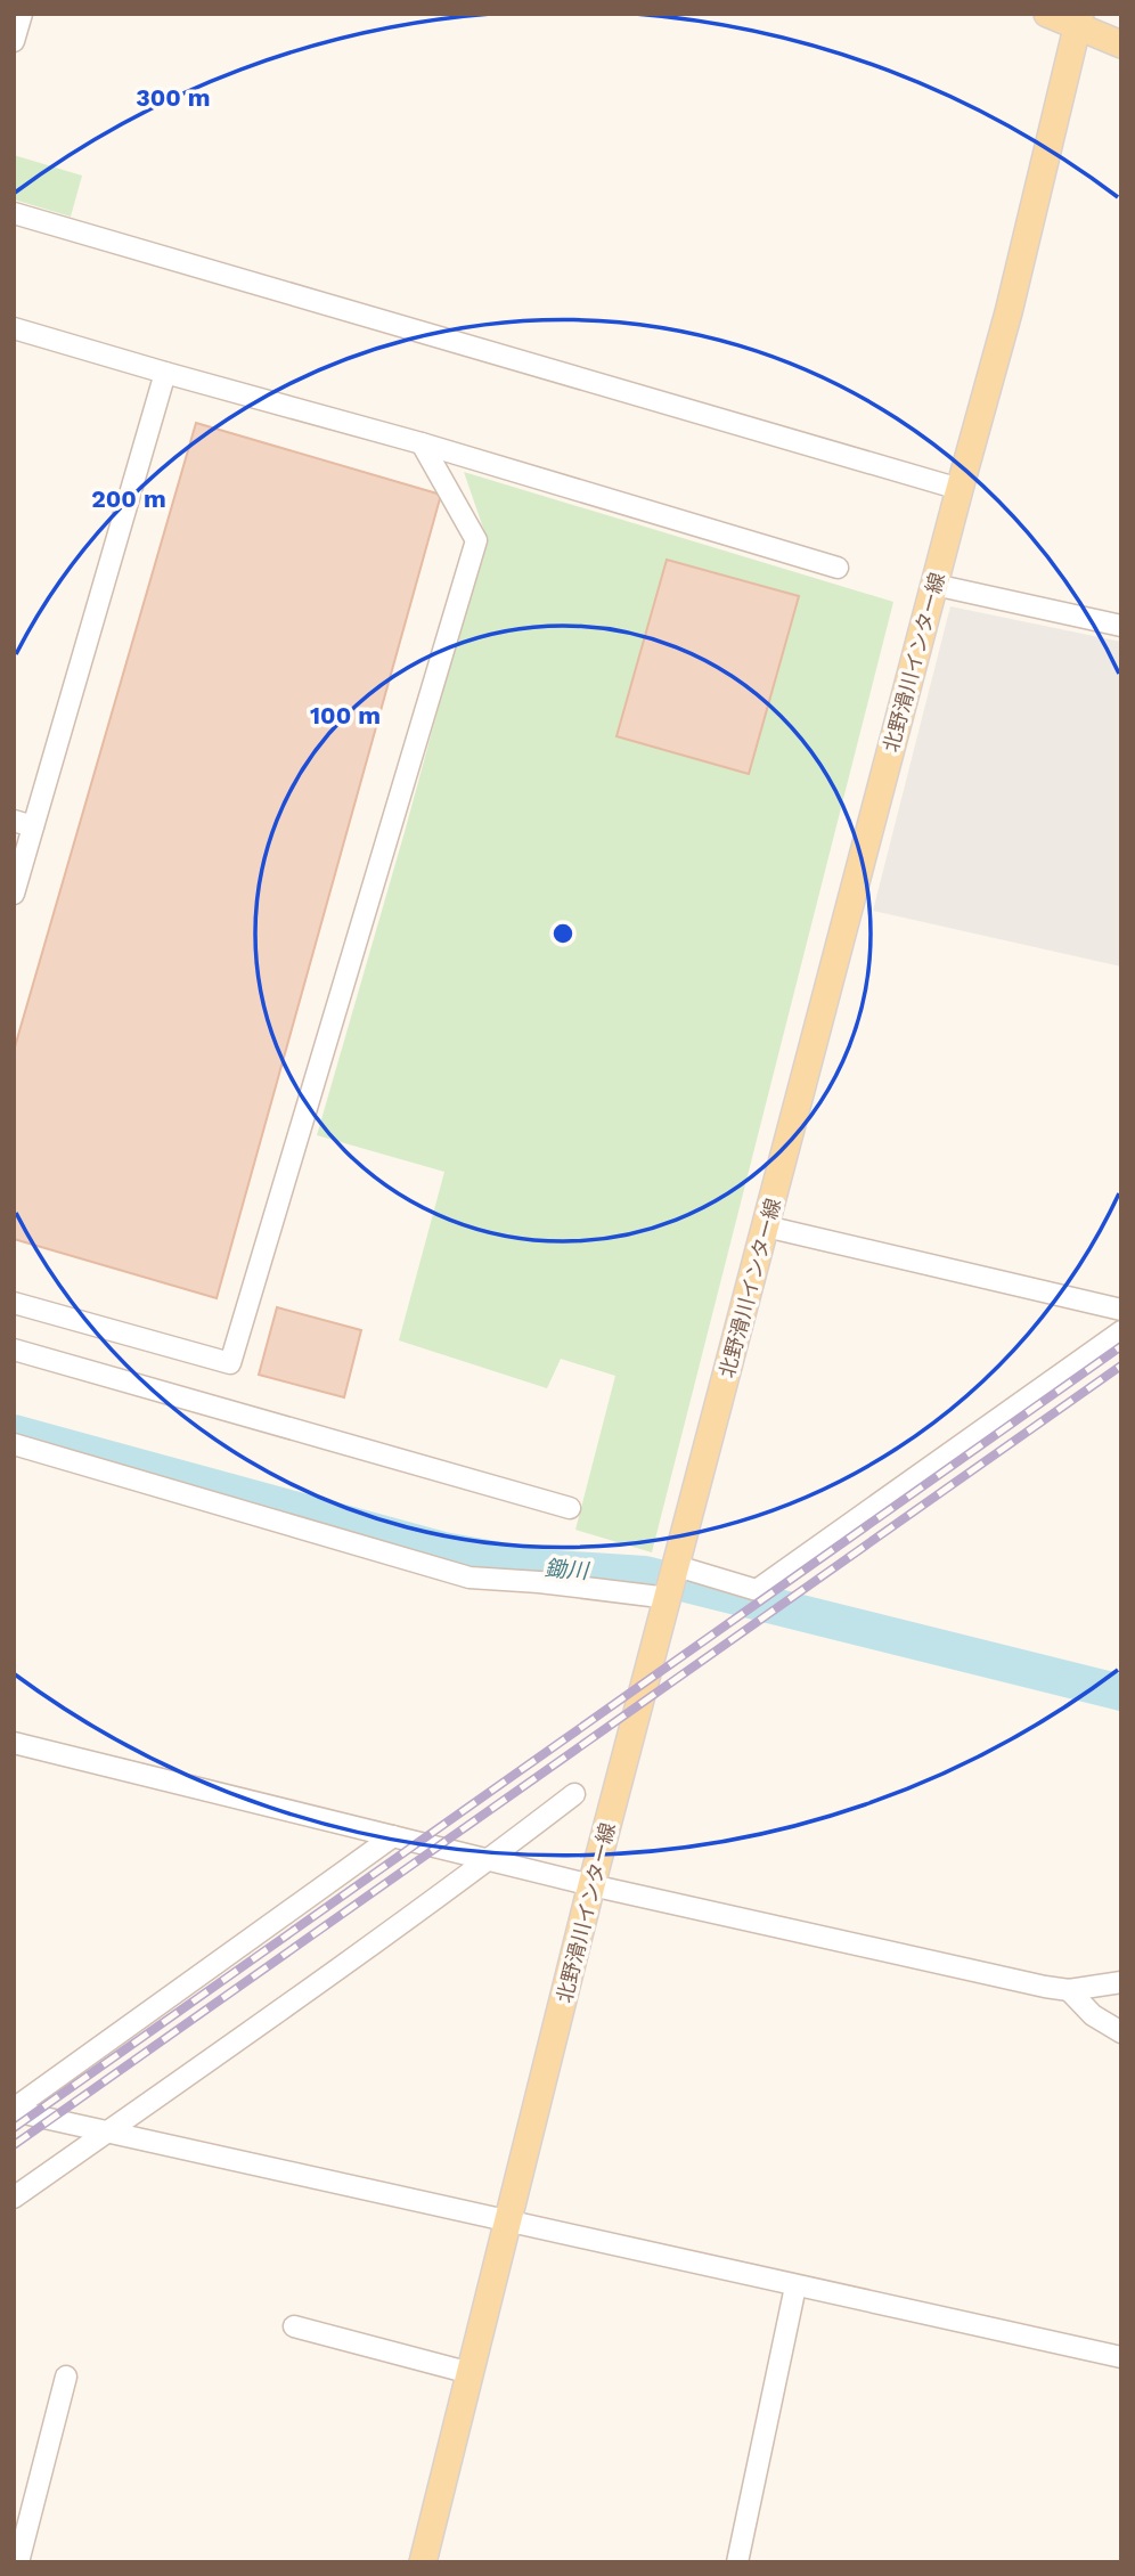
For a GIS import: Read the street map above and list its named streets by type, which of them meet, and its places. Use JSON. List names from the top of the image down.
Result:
{
  "streets": {
    "main road": ["北野滑川インター線"]
  },
  "water": ["鋤川"],
  "rings": ["300 m", "200 m", "100 m"]
}
